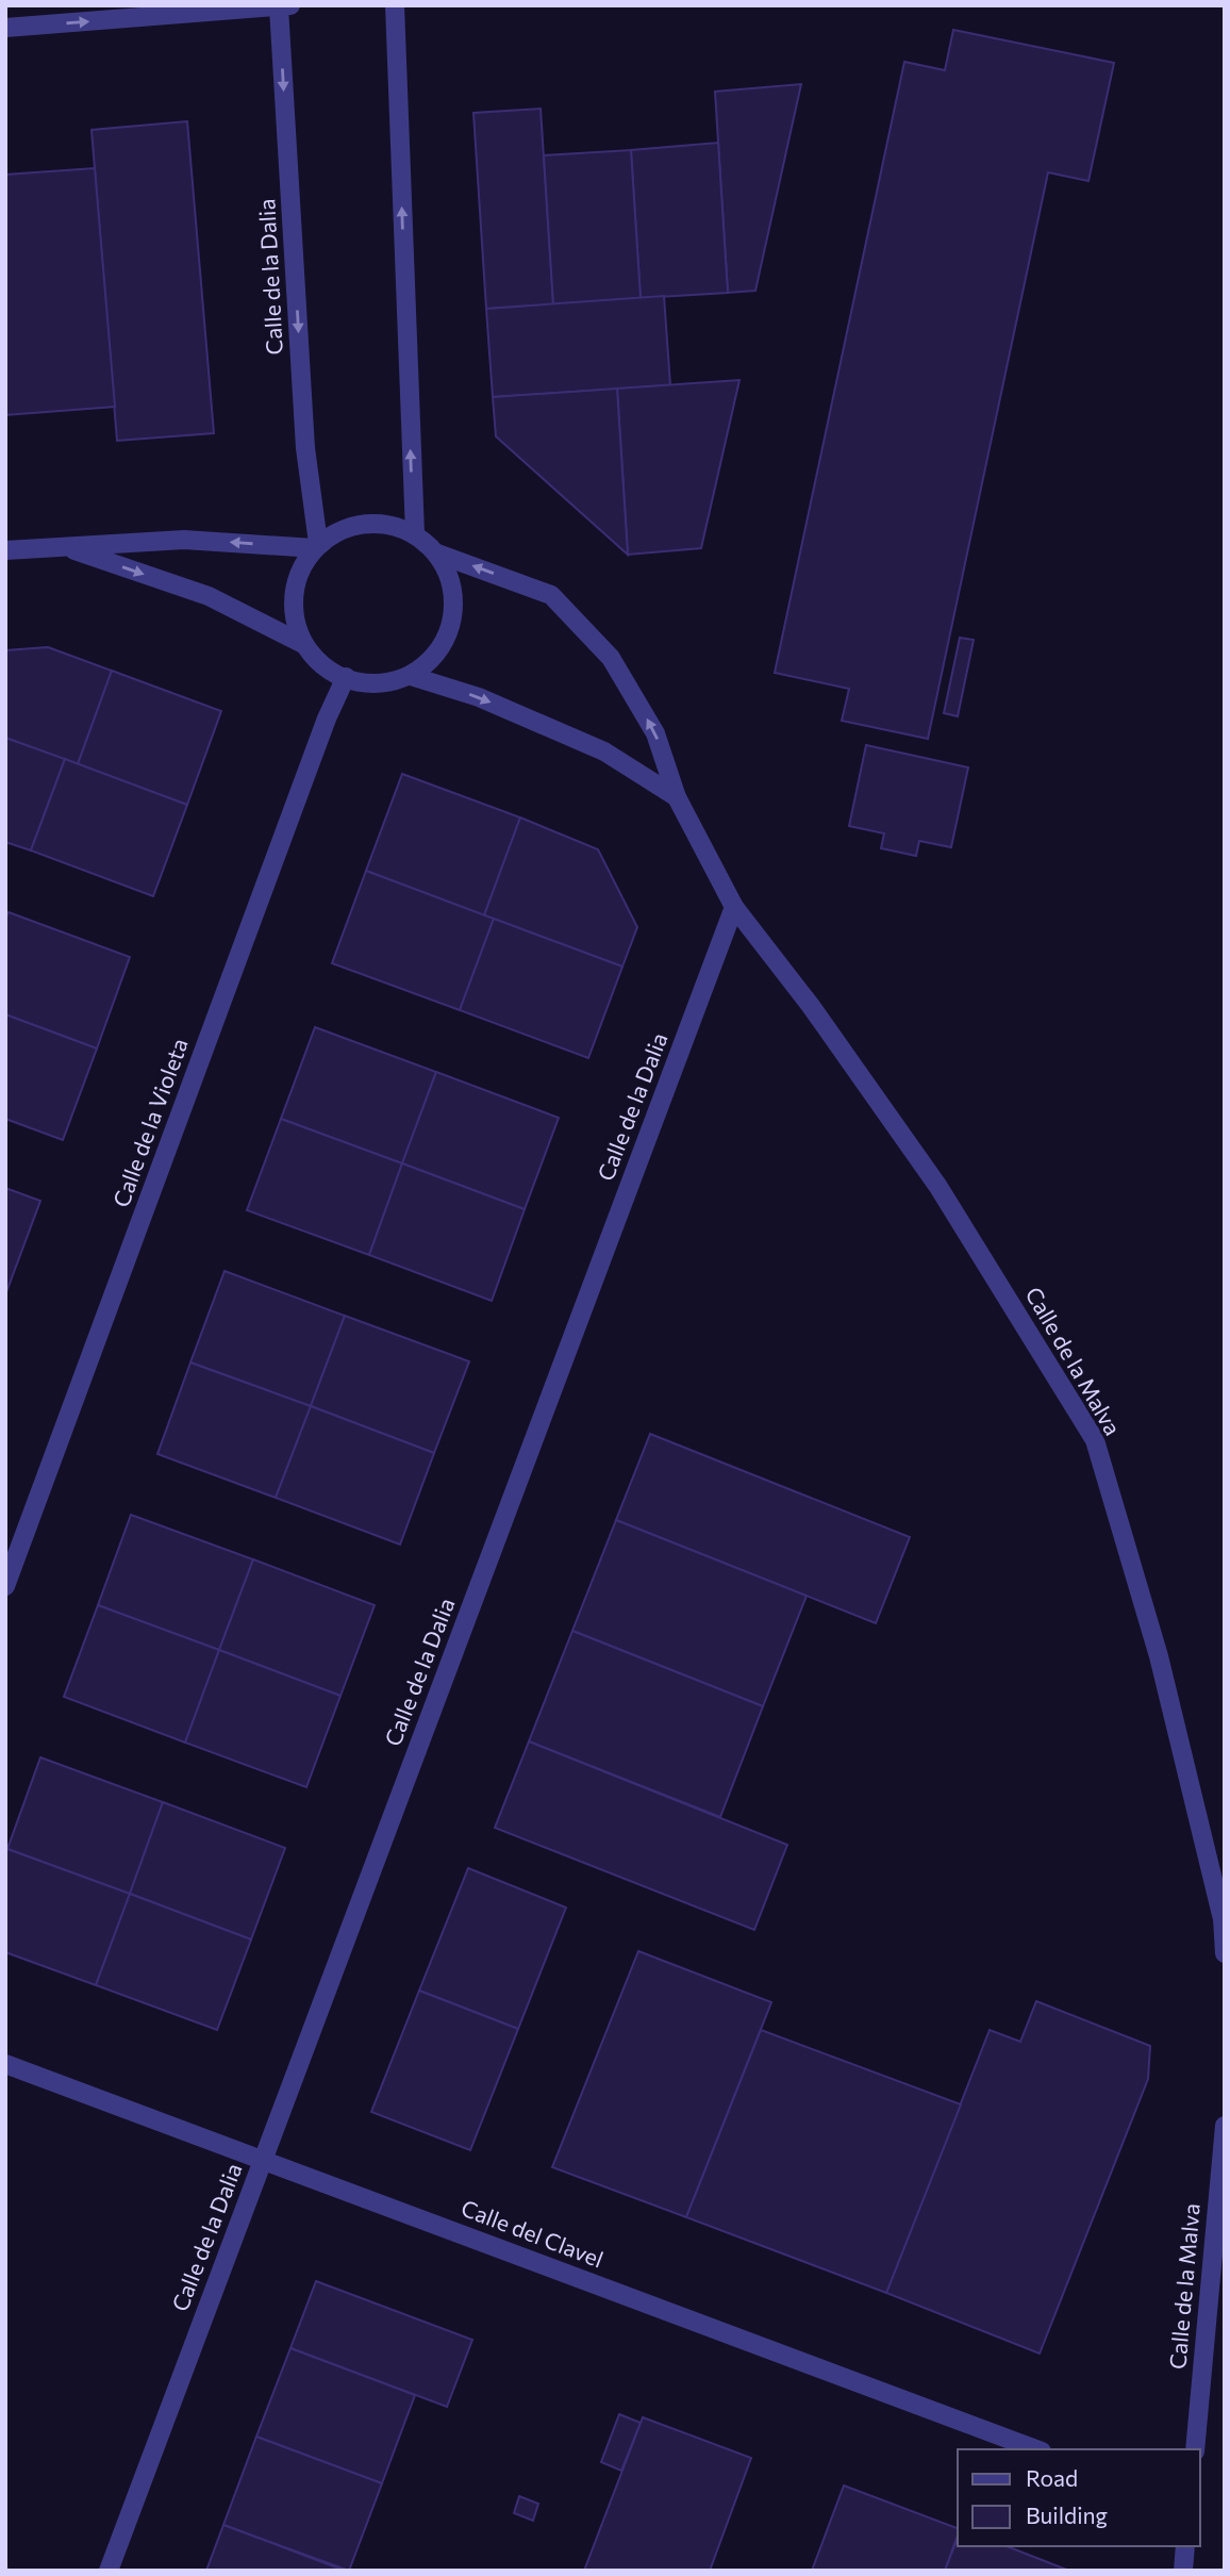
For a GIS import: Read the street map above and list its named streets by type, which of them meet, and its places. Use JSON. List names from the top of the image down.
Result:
{
  "streets": {
    "street": [
      "Calle de la Dalia",
      "Calle de la Violeta",
      "Calle de la Malva",
      "Calle del Clavel"
    ]
  },
  "crossings": [
    ["Calle de la Dalia", "Calle de la Violeta"],
    ["Calle de la Dalia", "Calle de la Malva"],
    ["Calle de la Dalia", "Calle del Clavel"]
  ],
  "legend": ["Road", "Building"]
}
